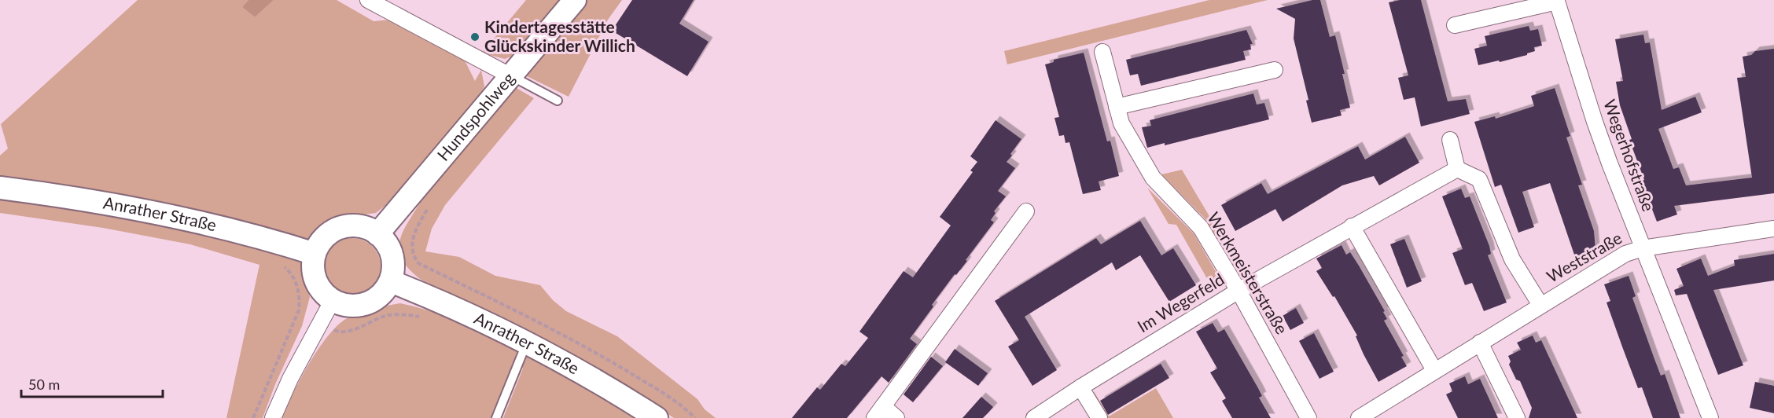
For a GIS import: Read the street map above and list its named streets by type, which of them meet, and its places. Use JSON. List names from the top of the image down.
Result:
{
  "streets": {
    "street": [
      "Hundspohlweg",
      "Wegerhofstraße",
      "Anrather Straße",
      "Weststraße",
      "Werkmeisterstraße",
      "Im Wegerfeld"
    ]
  },
  "crossings": [
    ["Hundspohlweg", "Anrather Straße"],
    ["Wegerhofstraße", "Weststraße"],
    ["Werkmeisterstraße", "Im Wegerfeld"]
  ],
  "places": ["Kindertagesstätte Glückskinder Willich"],
  "scale_bar": "50 m"
}
